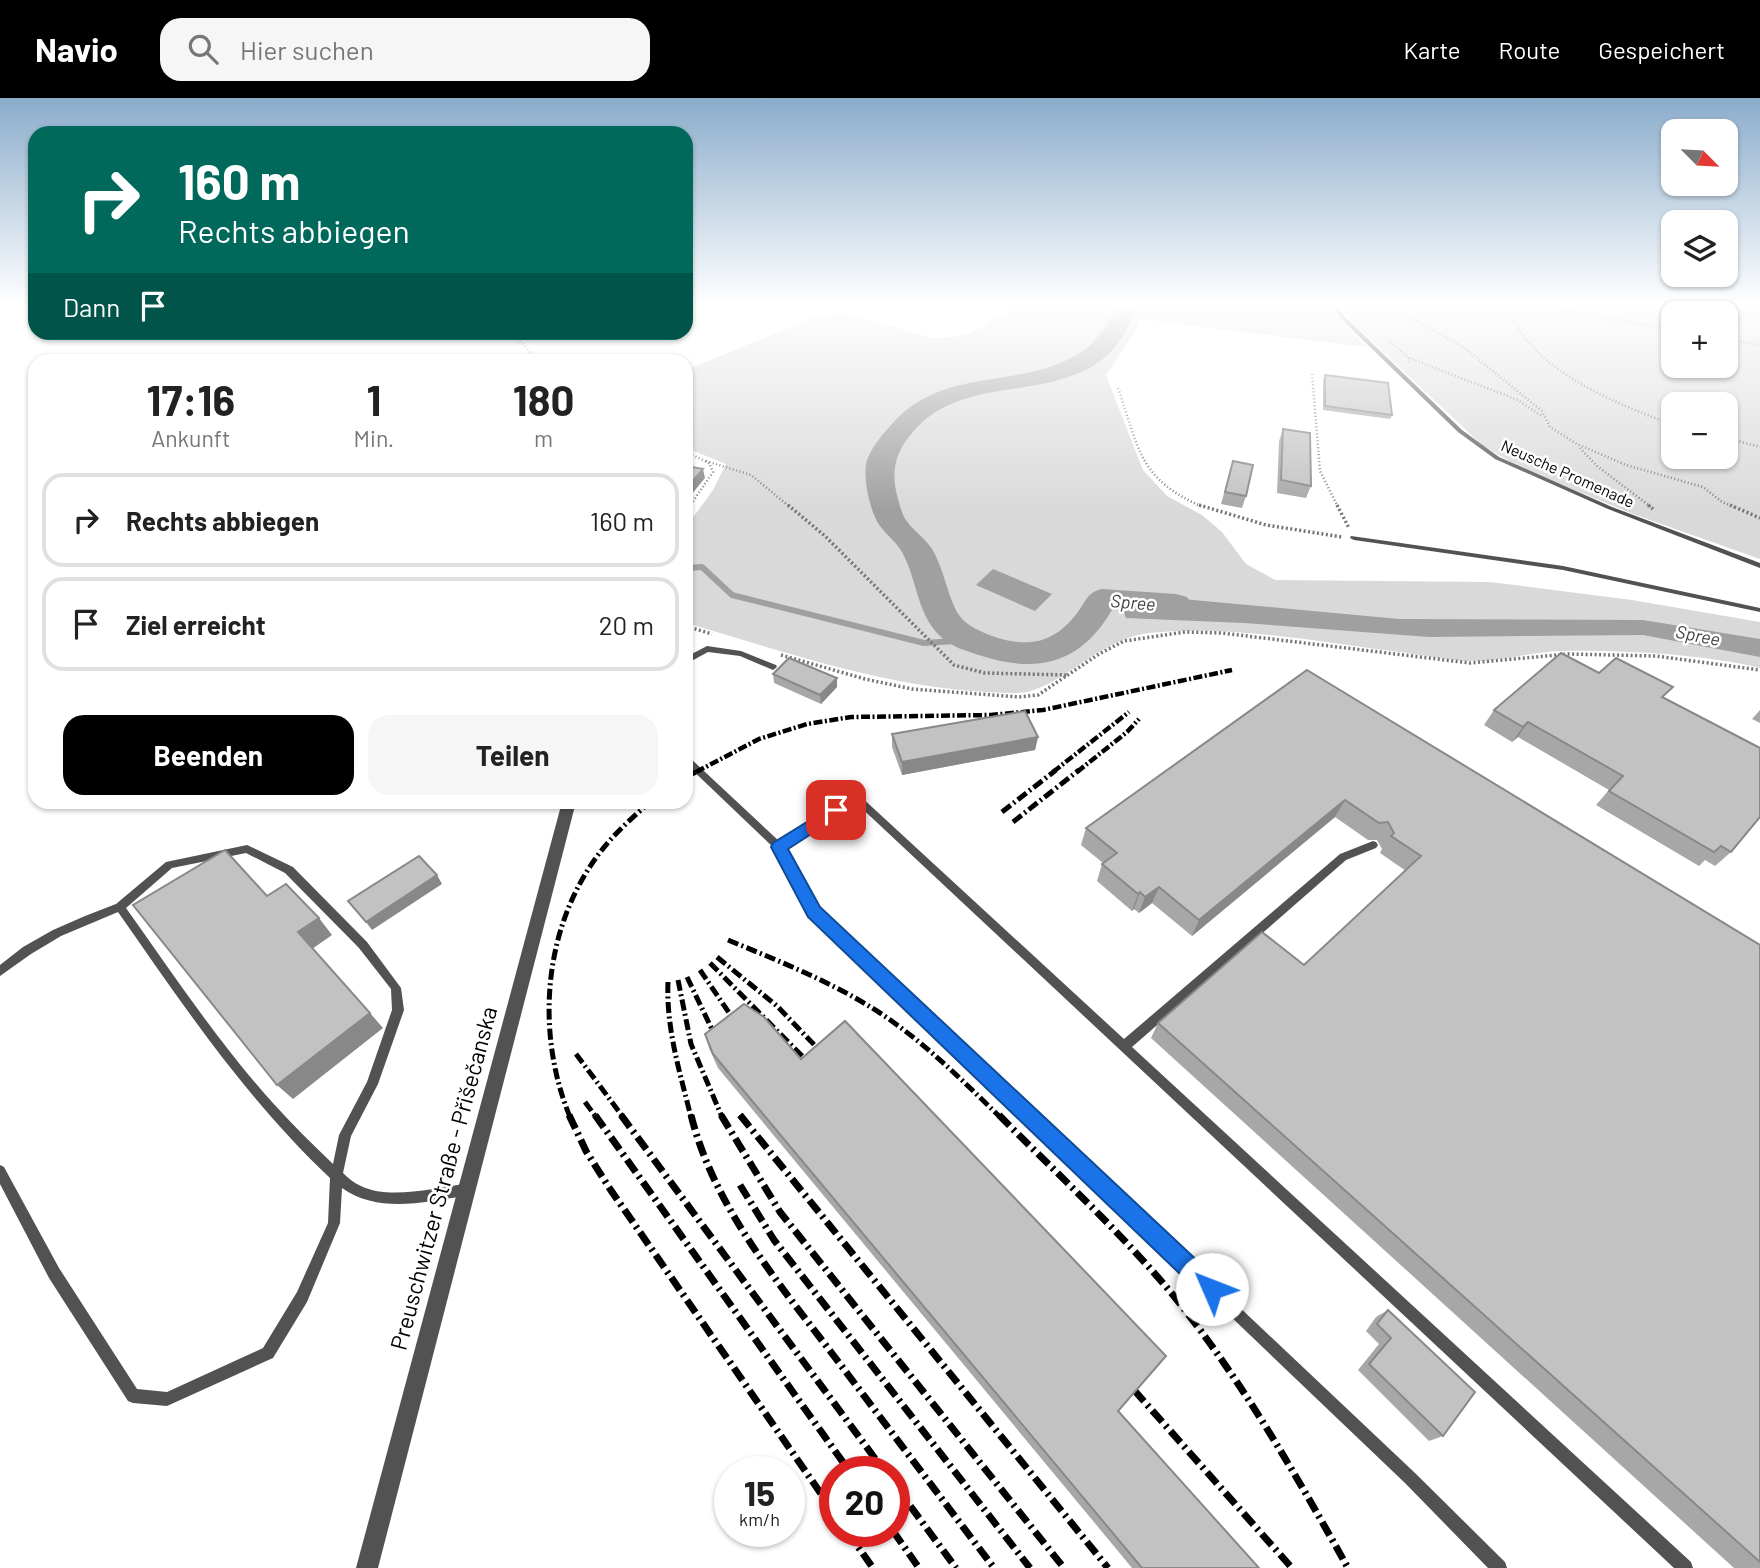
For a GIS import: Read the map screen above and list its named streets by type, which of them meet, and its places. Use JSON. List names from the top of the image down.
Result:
{
  "streets": {
    "street": ["Preuschwitzer Straße - Přišečanska"],
    "lane": ["Neusche Promenade"]
  },
  "water": ["Spree"],
  "north": "bottom right",
  "page": {
    "header": "Navio",
    "search": "Hier suchen",
    "nav": ["Karte", "Route", "Gespeichert"],
    "map_buttons": ["+", "−"],
    "turn": ["160 m", "Rechts abbiegen"],
    "then": "Dann",
    "eta": [
      "17:16",
      "Ankunft",
      "1",
      "Min.",
      "180",
      "m"
    ],
    "list": [
      {
        "name": "Rechts abbiegen",
        "value": "160 m"
      },
      {
        "name": "Ziel erreicht",
        "value": "20 m"
      }
    ],
    "buttons": ["Beenden", "Teilen"],
    "speed": "15 km/h",
    "limit": "20"
  }
}
